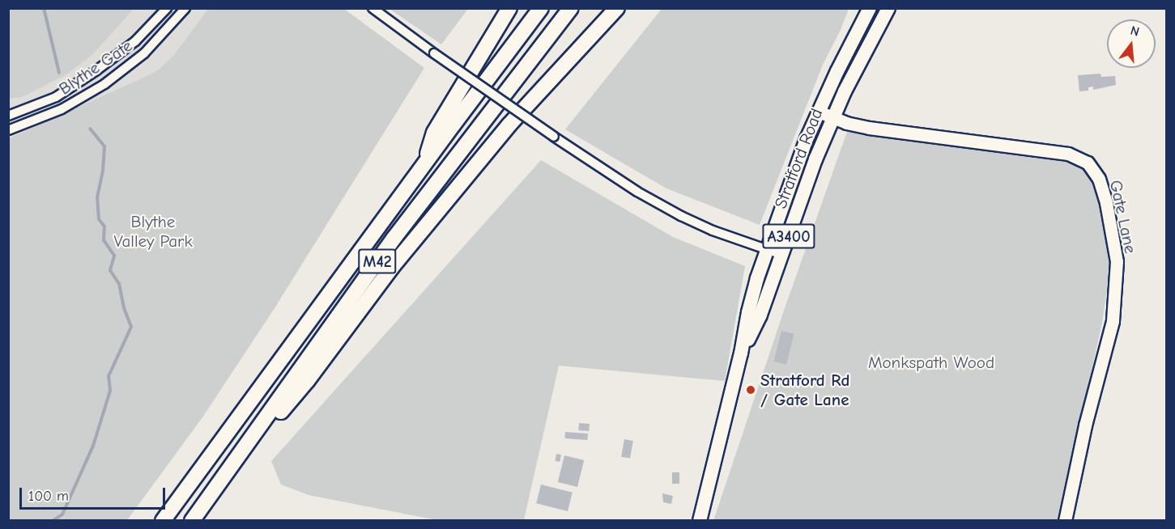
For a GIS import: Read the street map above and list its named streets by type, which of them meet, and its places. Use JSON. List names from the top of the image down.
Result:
{
  "streets": {
    "highway": ["M42"],
    "main road": ["Stratford Road", "A3400"],
    "street": ["Blythe Gate", "Gate Lane"]
  },
  "crossings": [
    ["Stratford Road", "Gate Lane"]
  ],
  "parks": ["Blythe Valley Park", "Monkspath Wood"],
  "places": ["Stratford Rd / Gate Lane"],
  "scale_bar": "100 m",
  "north": "top"
}
